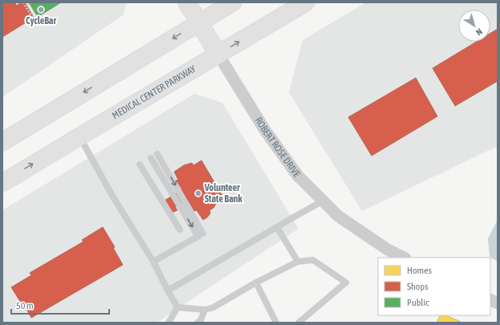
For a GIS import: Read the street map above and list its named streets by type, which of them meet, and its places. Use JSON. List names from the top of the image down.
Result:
{
  "streets": {
    "main road": ["MEDICAL CENTER PARKWAY", "ROBERT ROSE DRIVE"]
  },
  "crossings": [
    ["MEDICAL CENTER PARKWAY", "ROBERT ROSE DRIVE"]
  ],
  "places": ["CycleBar", "Volunteer State Bank"],
  "legend": ["Homes", "Shops", "Public"],
  "scale_bar": "50 m",
  "north": "bottom right"
}
